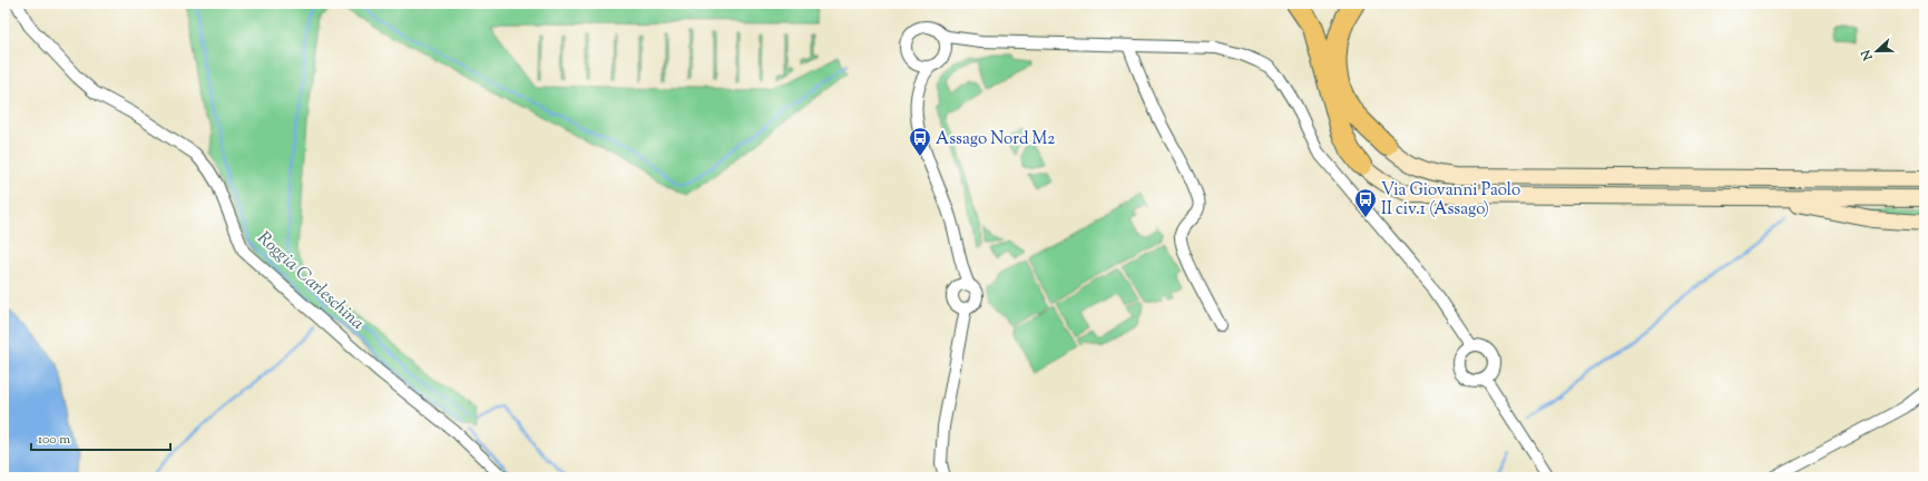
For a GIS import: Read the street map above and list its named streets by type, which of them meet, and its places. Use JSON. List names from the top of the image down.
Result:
{
  "water": ["Roggia Carleschina"],
  "places": {
    "bus stop": ["Assago Nord M2", "Via Giovanni Paolo II civ.1 (Assago)"]
  },
  "scale_bar": "100 m",
  "north": "left"
}
